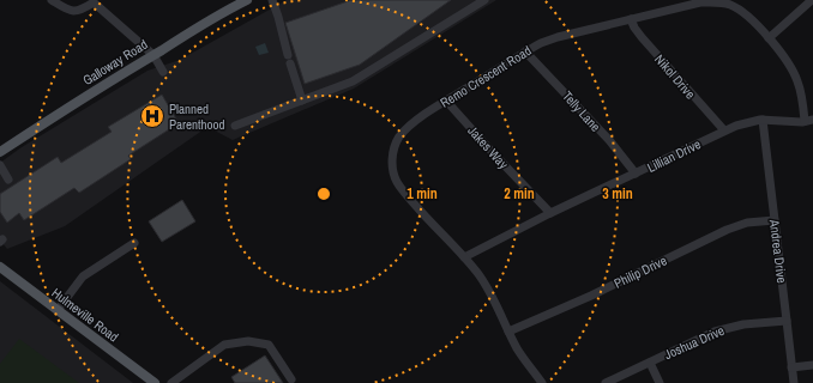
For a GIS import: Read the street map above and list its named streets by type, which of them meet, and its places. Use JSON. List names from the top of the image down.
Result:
{
  "streets": {
    "main road": ["Galloway Road", "Hulmeville Road"],
    "street": [
      "Remo Crescent Road",
      "Nikol Drive",
      "Telly Lane",
      "Jakes Way",
      "Lillian Drive",
      "Andrea Drive",
      "Philip Drive",
      "Joshua Drive"
    ]
  },
  "crossings": [
    ["Remo Crescent Road", "Nikol Drive"],
    ["Remo Crescent Road", "Telly Lane"],
    ["Remo Crescent Road", "Jakes Way"],
    ["Remo Crescent Road", "Lillian Drive"],
    ["Remo Crescent Road", "Philip Drive"],
    ["Nikol Drive", "Lillian Drive"],
    ["Telly Lane", "Lillian Drive"],
    ["Jakes Way", "Lillian Drive"],
    ["Lillian Drive", "Andrea Drive"],
    ["Andrea Drive", "Philip Drive"],
    ["Andrea Drive", "Joshua Drive"]
  ],
  "places": {
    "hospital": ["Planned Parenthood"]
  },
  "rings": ["1 min", "2 min", "3 min"]
}
